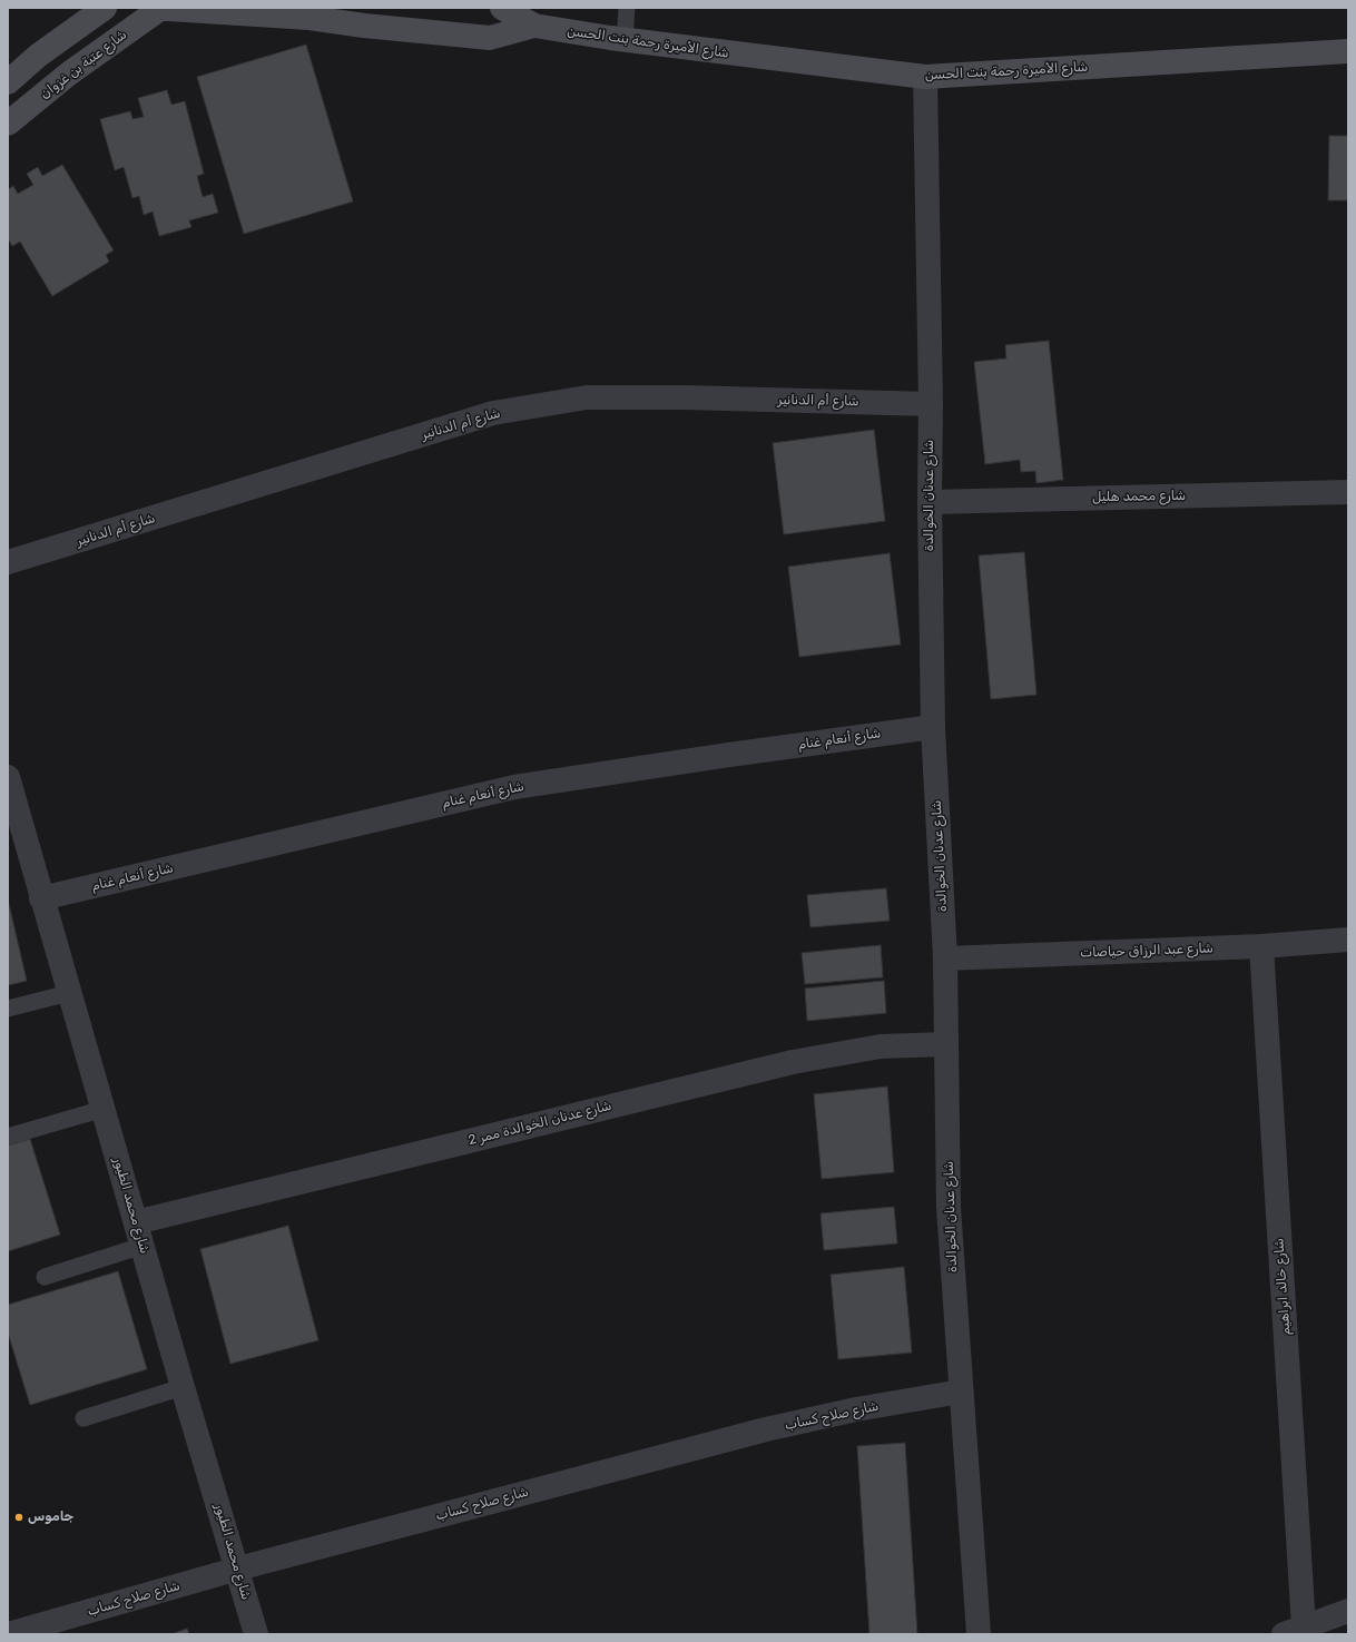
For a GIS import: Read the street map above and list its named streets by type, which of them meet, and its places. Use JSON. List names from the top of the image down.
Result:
{
  "streets": {
    "street": [
      "شارع الأميرة رحمة بنت الحسن",
      "شارع عتبة بن غزوان",
      "شارع أم الدنانير",
      "شارع عدنان الخوالدة",
      "شارع محمد هليل",
      "شارع أنعام غنام",
      "شارع عبد الرزاق حياصات",
      "شارع عدنان الخوالدة ممر 2",
      "شارع محمد الطيور",
      "شارع خالد ابراهيم",
      "شارع صلاح كساب"
    ]
  },
  "crossings": [
    ["شارع الأميرة رحمة بنت الحسن", "شارع عتبة بن غزوان"],
    ["شارع الأميرة رحمة بنت الحسن", "شارع عدنان الخوالدة"],
    ["شارع أم الدنانير", "شارع عدنان الخوالدة"],
    ["شارع عدنان الخوالدة", "شارع محمد هليل"],
    ["شارع عدنان الخوالدة", "شارع أنعام غنام"],
    ["شارع عدنان الخوالدة", "شارع عبد الرزاق حياصات"],
    ["شارع عدنان الخوالدة", "شارع عدنان الخوالدة ممر 2"],
    ["شارع عدنان الخوالدة", "شارع صلاح كساب"],
    ["شارع أنعام غنام", "شارع محمد الطيور"],
    ["شارع عبد الرزاق حياصات", "شارع خالد ابراهيم"],
    ["شارع عدنان الخوالدة ممر 2", "شارع محمد الطيور"],
    ["شارع محمد الطيور", "شارع صلاح كساب"]
  ],
  "places": ["جاموس"]
}
